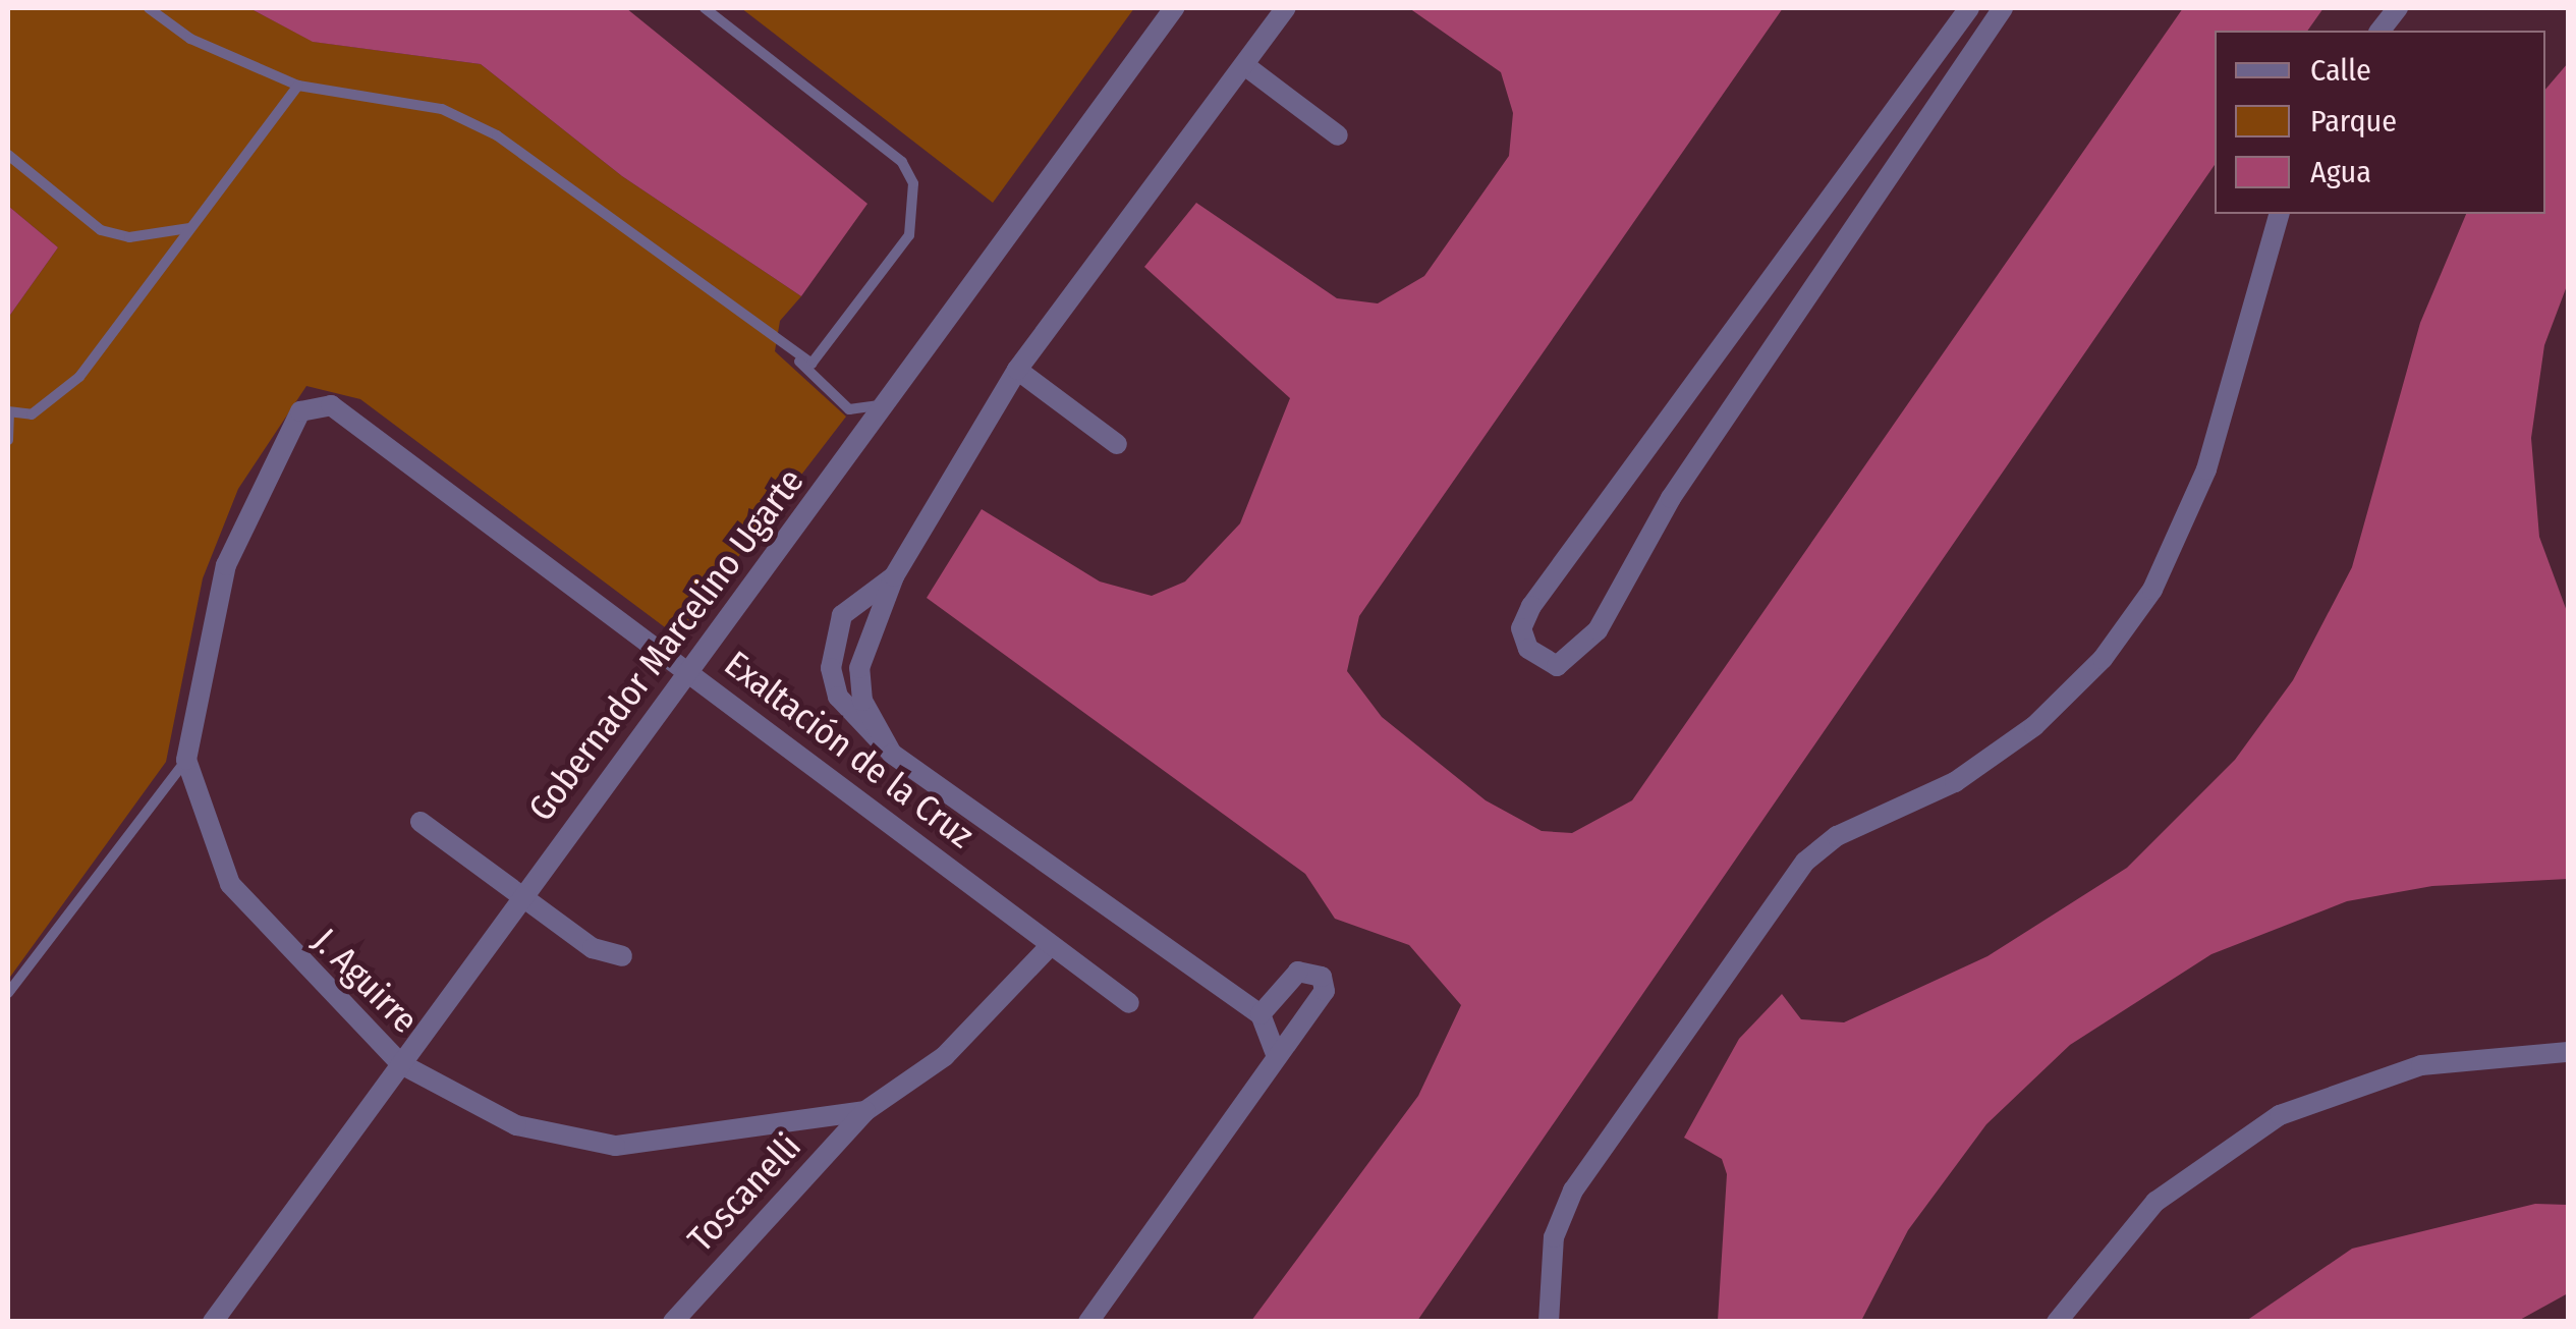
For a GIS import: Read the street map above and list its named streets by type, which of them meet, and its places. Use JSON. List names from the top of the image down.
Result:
{
  "streets": {
    "street": [
      "Gobernador Marcelino Ugarte",
      "Exaltación de la Cruz",
      "J. Aguirre",
      "Toscanelli"
    ]
  },
  "crossings": [
    ["Gobernador Marcelino Ugarte", "Exaltación de la Cruz"],
    ["Gobernador Marcelino Ugarte", "J. Aguirre"],
    ["Exaltación de la Cruz", "J. Aguirre"],
    ["J. Aguirre", "Toscanelli"]
  ],
  "legend": ["Calle", "Parque", "Agua"]
}
